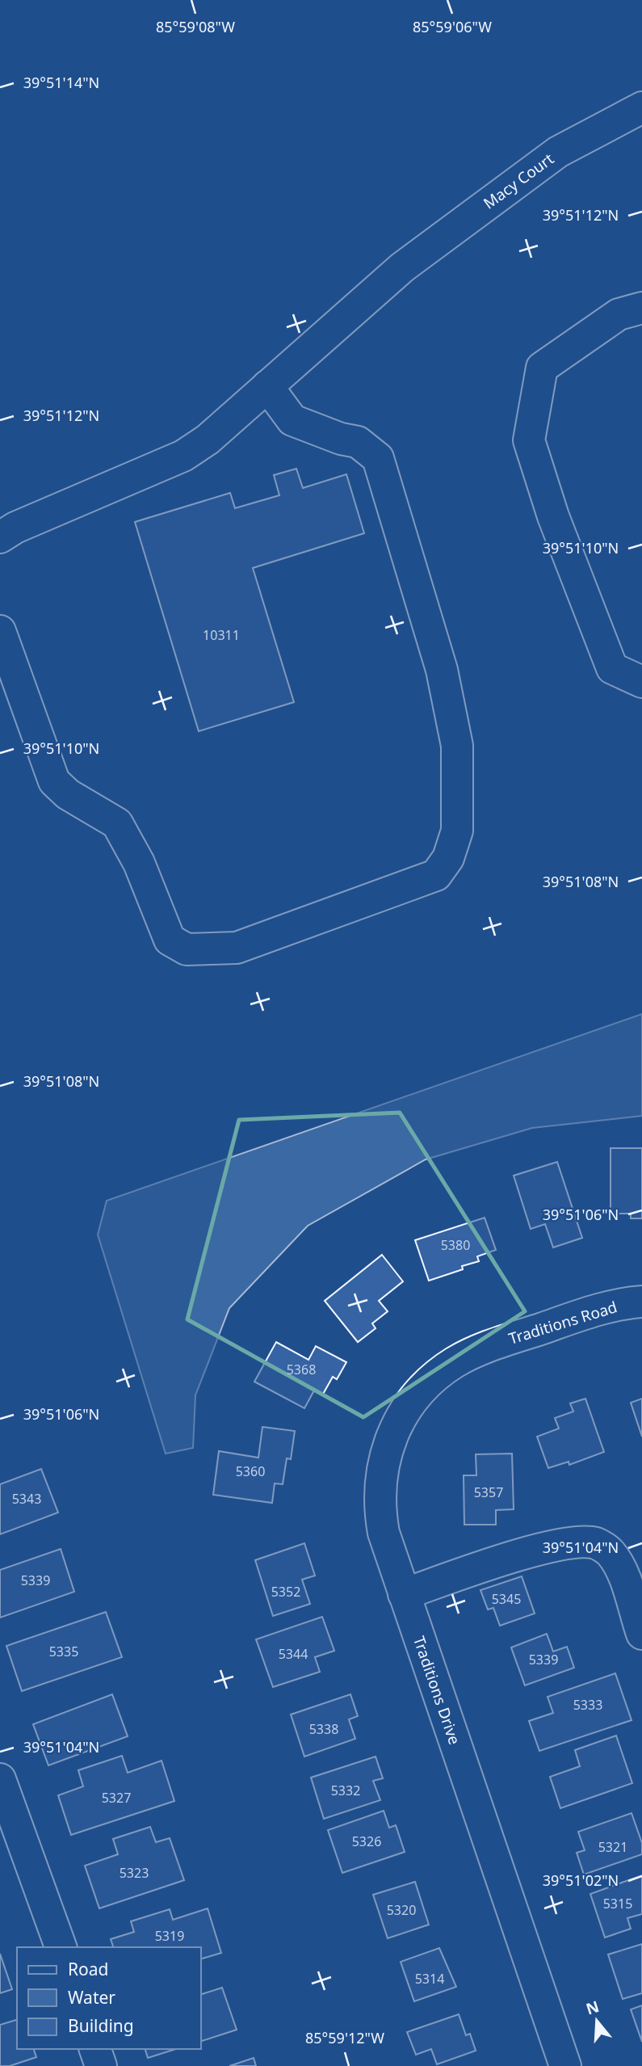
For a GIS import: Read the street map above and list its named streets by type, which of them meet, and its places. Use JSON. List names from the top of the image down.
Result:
{
  "streets": {
    "street": ["Macy Court", "Traditions Road", "Traditions Drive"]
  },
  "crossings": [
    ["Traditions Road", "Traditions Drive"]
  ],
  "house_numbers": [
    "10311",
    "5380",
    "5368",
    "5360",
    "5357",
    "5343",
    "5339",
    "5352",
    "5345",
    "5335",
    "5344",
    "5339",
    "5333",
    "5338",
    "5332",
    "5327",
    "5326",
    "5321",
    "5323",
    "5315",
    "5320",
    "5319",
    "5314"
  ],
  "legend": ["Road", "Water", "Building"],
  "north": "top",
  "coordinates": [
    "85°59'08\"W",
    "85°59'06\"W",
    "39°51'14\"N",
    "39°51'12\"N",
    "39°51'10\"N",
    "39°51'08\"N",
    "39°51'06\"N",
    "39°51'04\"N",
    "39°51'02\"N",
    "85°59'12\"W"
  ]
}
